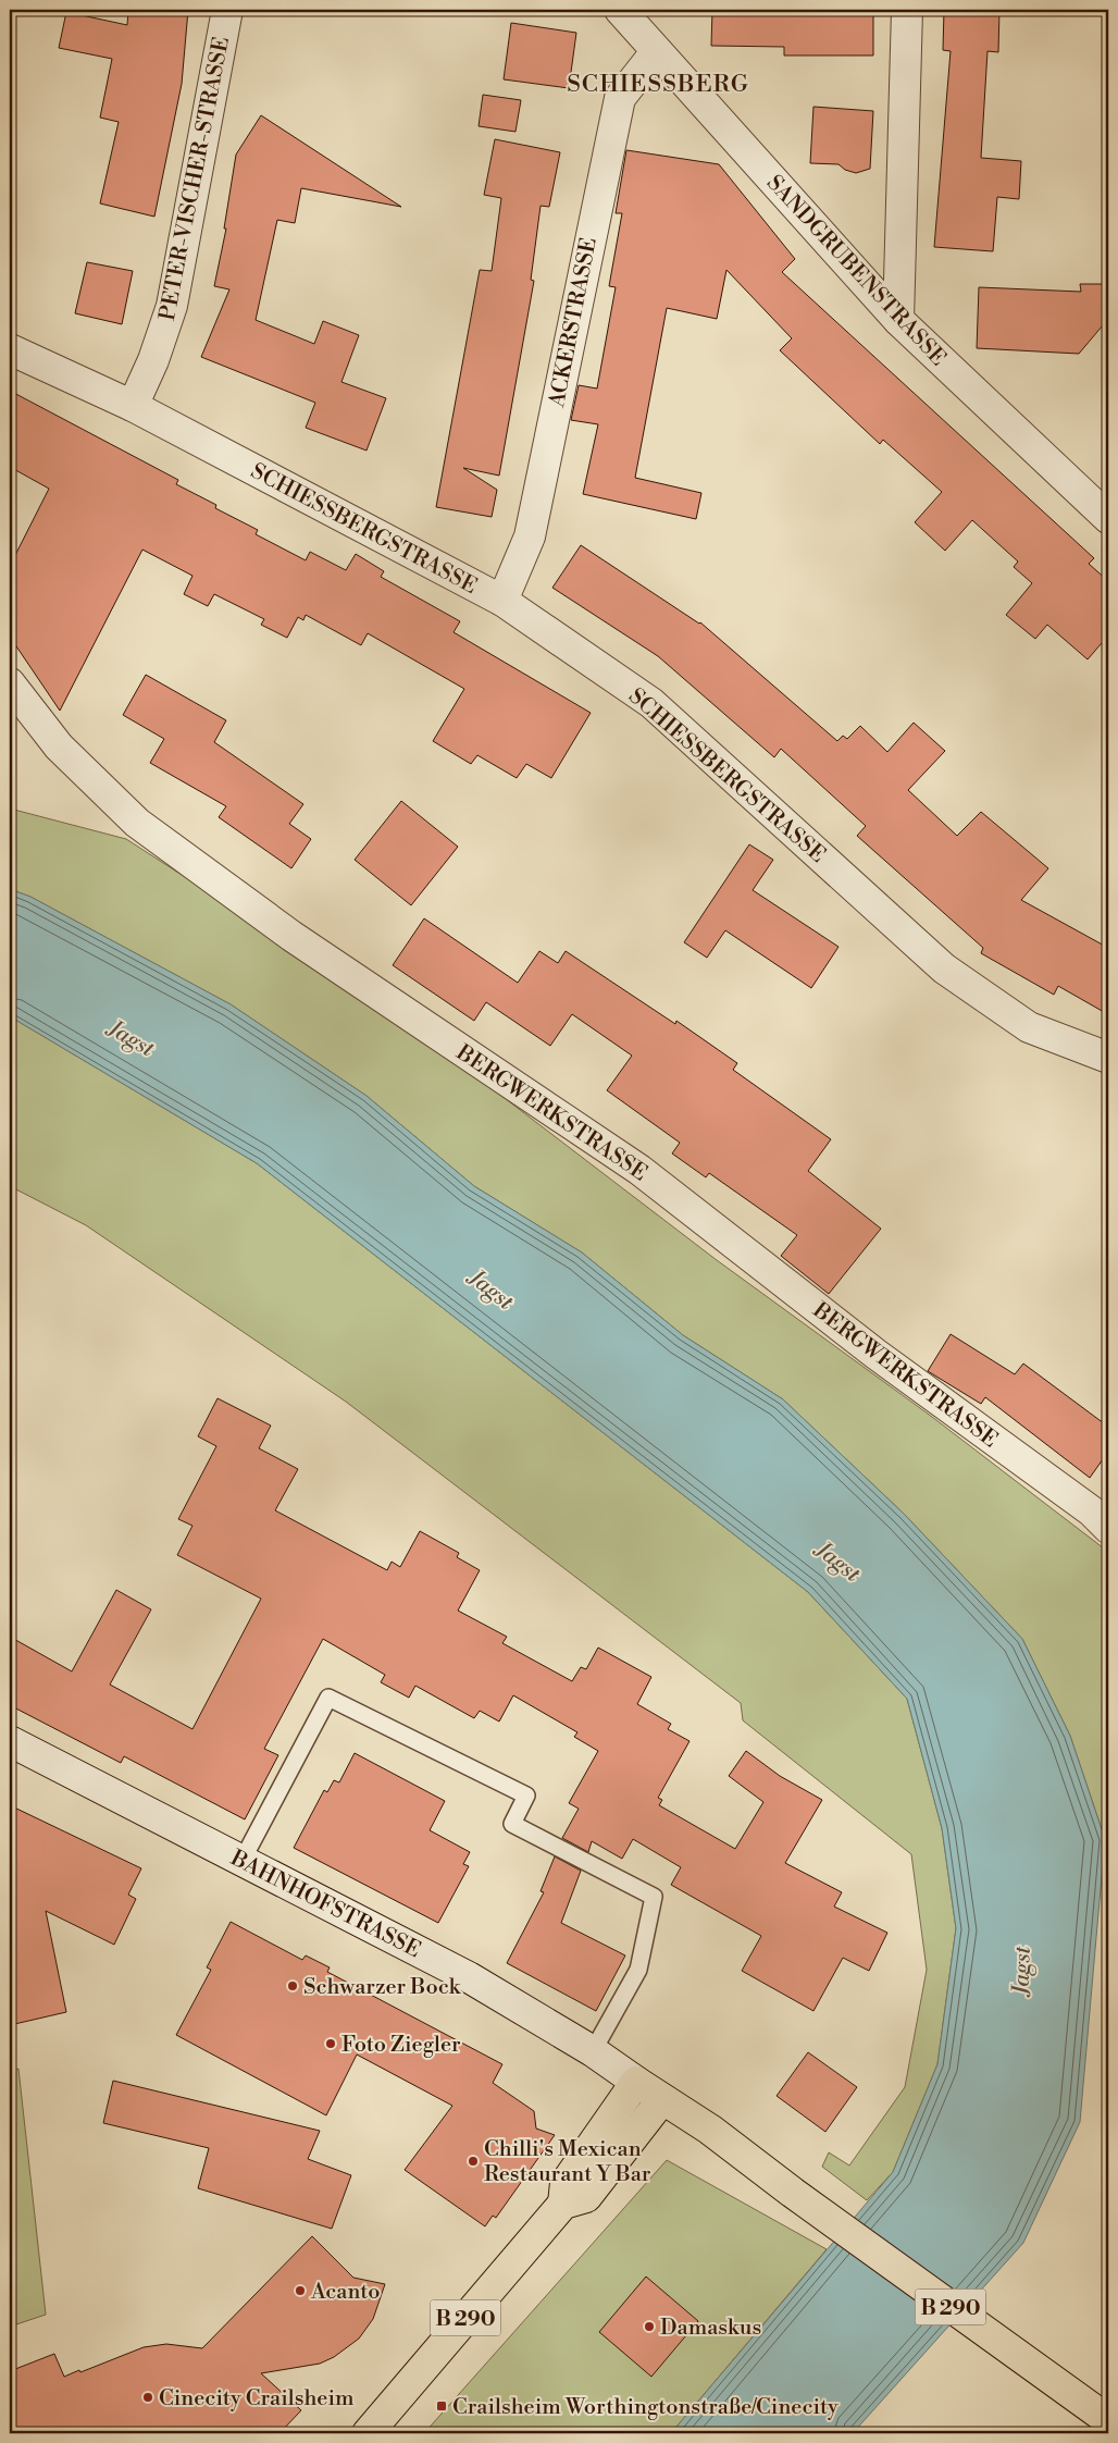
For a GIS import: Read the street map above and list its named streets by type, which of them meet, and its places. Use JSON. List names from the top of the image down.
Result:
{
  "streets": {
    "main road": ["BAHNHOFSTRASSE", "B 290"],
    "street": [
      "PETER-VISCHER-STRASSE",
      "SANDGRUBENSTRASSE",
      "ACKERSTRASSE",
      "SCHIESSBERGSTRASSE",
      "BERGWERKSTRASSE"
    ]
  },
  "crossings": [
    ["PETER-VISCHER-STRASSE", "SCHIESSBERGSTRASSE"],
    ["SANDGRUBENSTRASSE", "ACKERSTRASSE"],
    ["ACKERSTRASSE", "SCHIESSBERGSTRASSE"],
    ["BAHNHOFSTRASSE", "B 290"]
  ],
  "districts": ["SCHIESSBERG"],
  "water": ["Jagst"],
  "places": {
    "other": [
      "Schwarzer Bock",
      "Foto Ziegler",
      "Chilli's Mexican Restaurant Y Bar",
      "Acanto",
      "Damaskus",
      "Cinecity Crailsheim"
    ],
    "transit": ["Crailsheim Worthingtonstraße/Cinecity"]
  }
}
